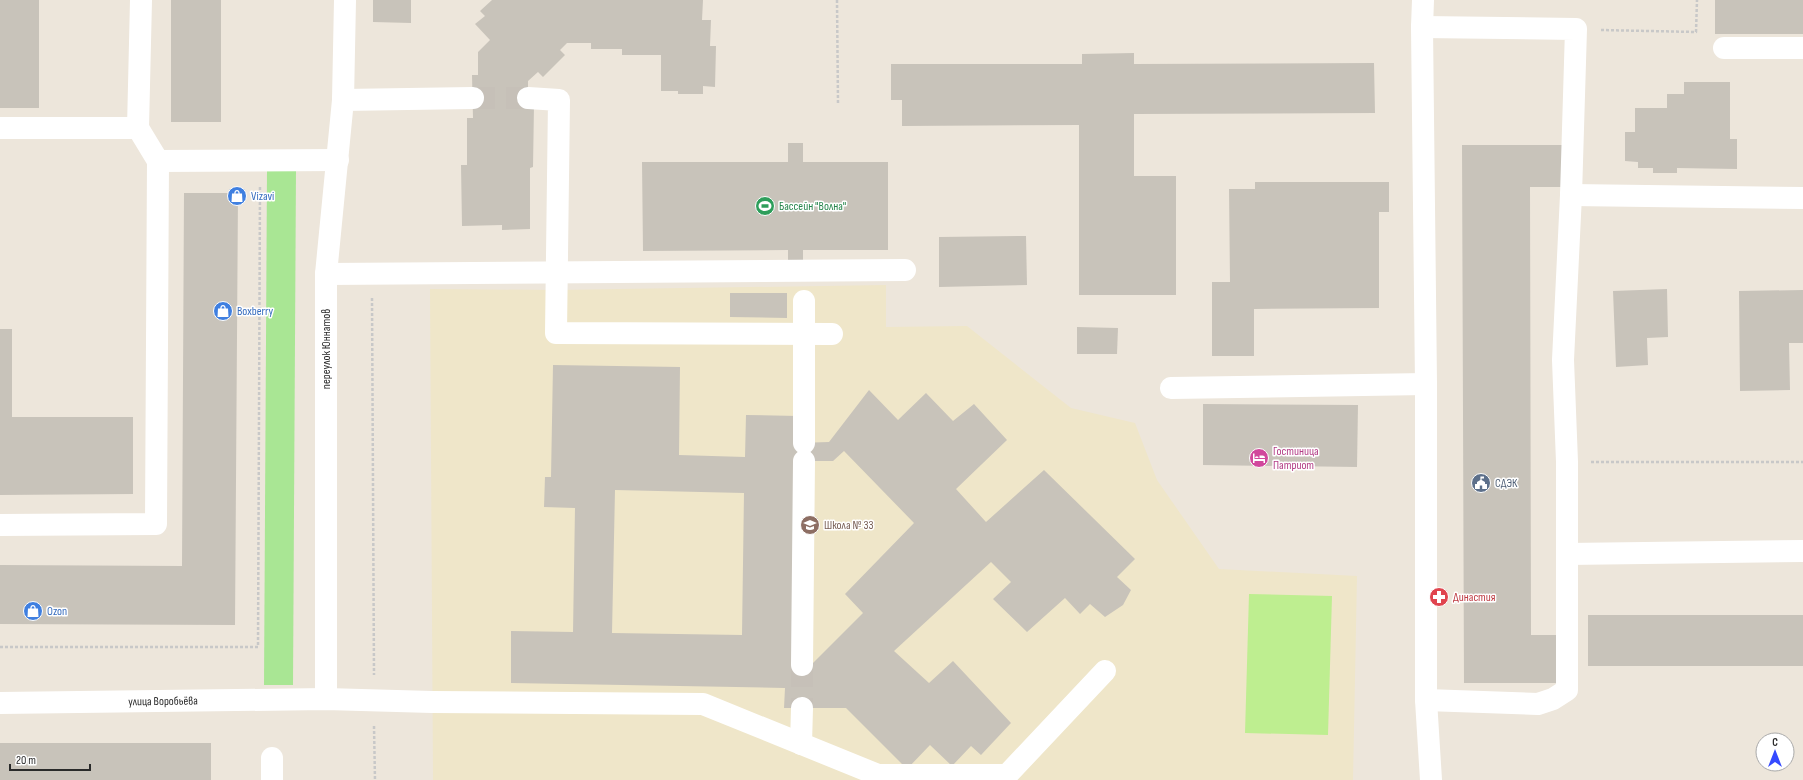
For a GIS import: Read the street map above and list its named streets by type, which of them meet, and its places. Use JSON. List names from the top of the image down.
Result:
{
  "streets": {
    "street": ["переулок Юннатов", "улица Воробьёва"]
  },
  "crossings": [
    ["переулок Юннатов", "улица Воробьёва"]
  ],
  "places": {
    "shop": ["Vizavi", "Boxberry", "Ozon"],
    "sports": ["Бассейн \"Волна\""],
    "hotel": ["Гостиница Патриот"],
    "public building": ["СДЭК"],
    "school or university": ["Школа № 33"],
    "pharmacy": ["Династия"]
  },
  "scale_bar": "20 m",
  "north": "top"
}
